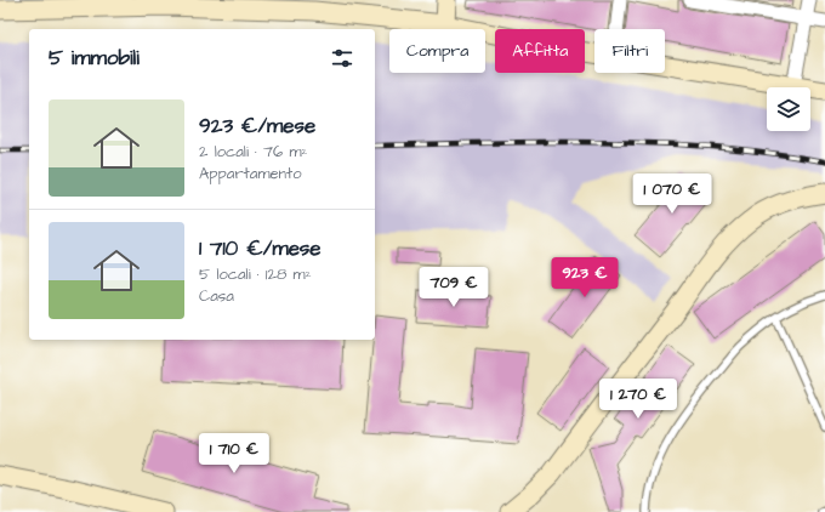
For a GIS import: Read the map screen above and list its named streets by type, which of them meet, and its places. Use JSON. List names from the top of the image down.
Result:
{
  "page": {
    "chip": ["Compra", "Affitta", "Filtri"],
    "heading": "5 immobili",
    "list": [
      {
        "name": "923 €/mese",
        "note": "2 locali · 76 m² · Appartamento"
      },
      {
        "name": "1 710 €/mese",
        "note": "5 locali · 128 m² · Casa"
      }
    ],
    "price": [
      "1 070 €",
      "923 €",
      "709 €",
      "1 270 €",
      "1 710 €"
    ]
  }
}
